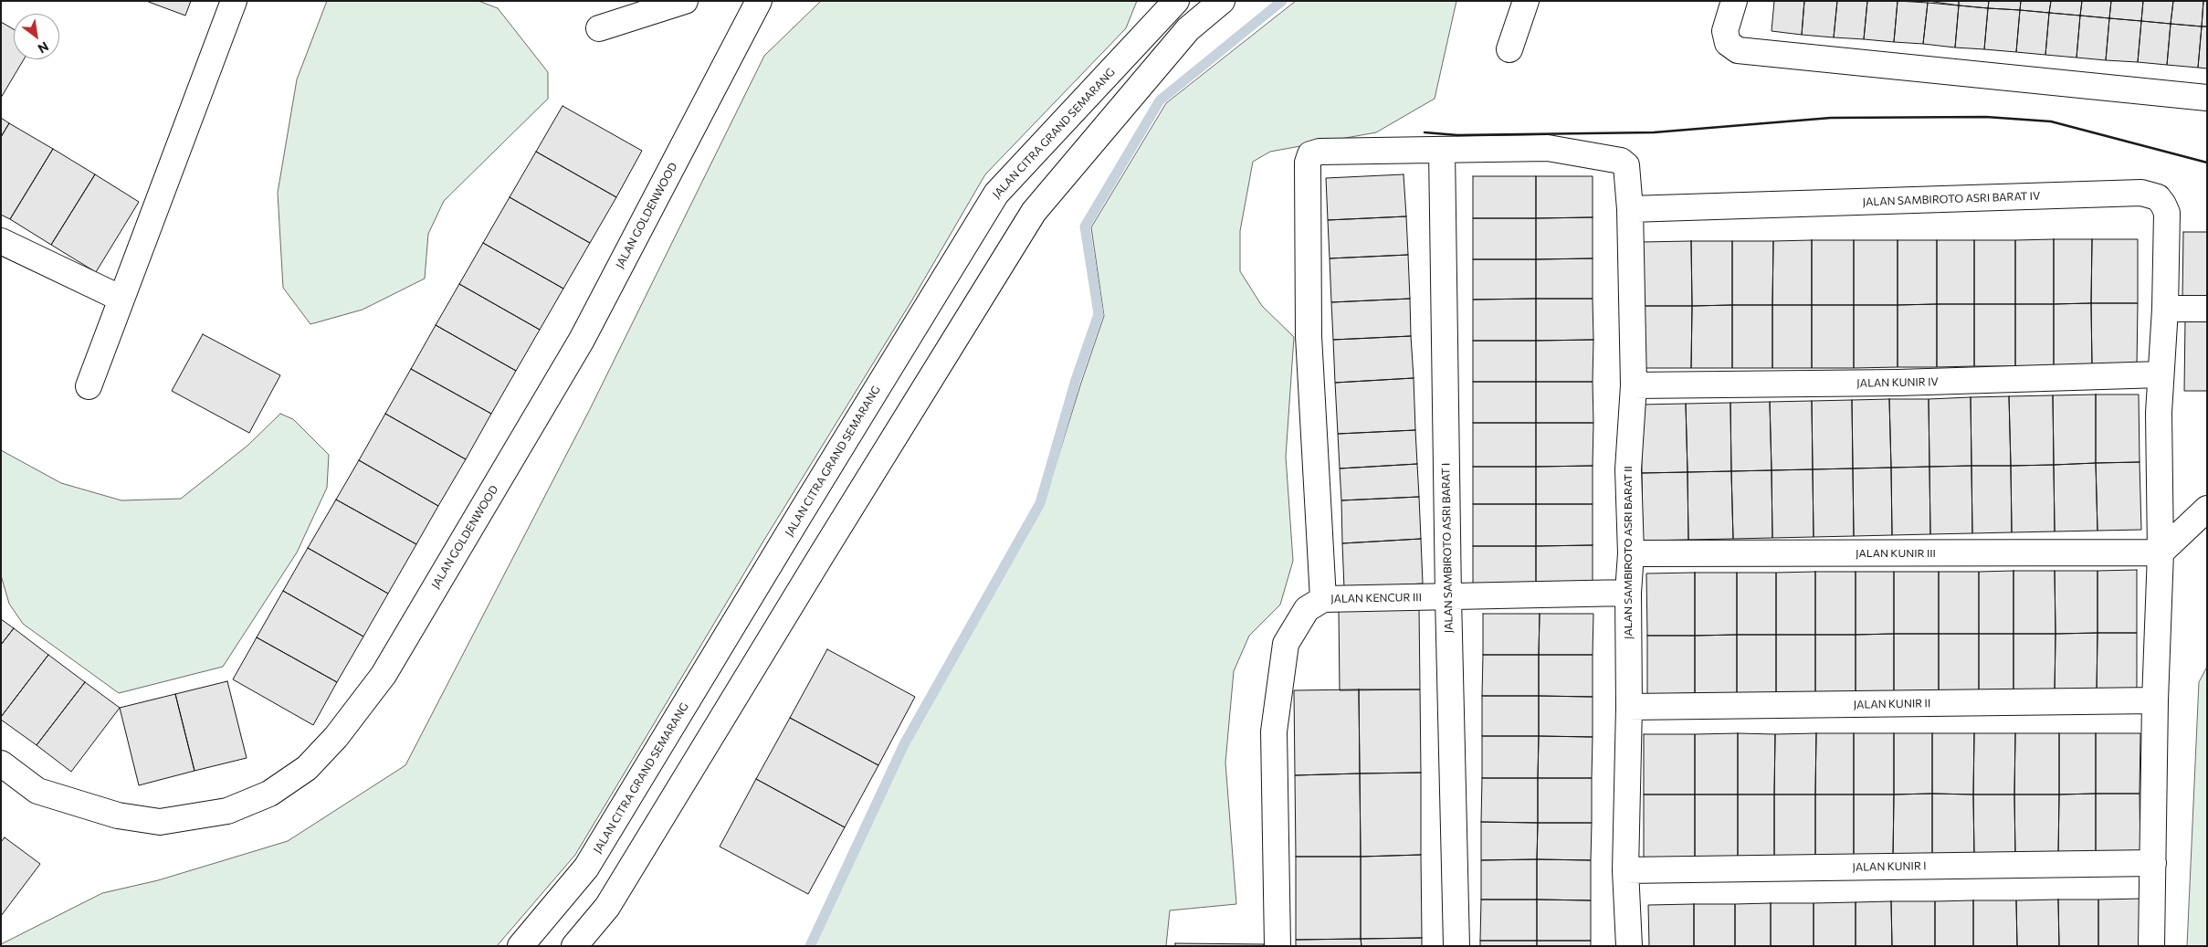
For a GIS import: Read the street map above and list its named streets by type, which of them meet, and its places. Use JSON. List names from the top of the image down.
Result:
{
  "streets": {
    "street": [
      "JALAN CITRA GRAND SEMARANG",
      "JALAN SAMBIROTO ASRI BARAT IV",
      "JALAN GOLDENWOOD",
      "JALAN KUNIR IV",
      "JALAN SAMBIROTO ASRI BARAT I",
      "JALAN SAMBIROTO ASRI BARAT II",
      "JALAN KUNIR III",
      "JALAN KENCUR III",
      "JALAN KUNIR II",
      "JALAN KUNIR I"
    ]
  },
  "crossings": [
    ["JALAN SAMBIROTO ASRI BARAT IV", "JALAN KUNIR IV"],
    ["JALAN SAMBIROTO ASRI BARAT IV", "JALAN SAMBIROTO ASRI BARAT II"],
    ["JALAN SAMBIROTO ASRI BARAT IV", "JALAN KUNIR III"],
    ["JALAN SAMBIROTO ASRI BARAT IV", "JALAN KUNIR II"],
    ["JALAN SAMBIROTO ASRI BARAT IV", "JALAN KUNIR I"],
    ["JALAN KUNIR IV", "JALAN SAMBIROTO ASRI BARAT II"],
    ["JALAN SAMBIROTO ASRI BARAT I", "JALAN SAMBIROTO ASRI BARAT II"],
    ["JALAN SAMBIROTO ASRI BARAT I", "JALAN KENCUR III"],
    ["JALAN SAMBIROTO ASRI BARAT II", "JALAN KUNIR III"],
    ["JALAN SAMBIROTO ASRI BARAT II", "JALAN KENCUR III"],
    ["JALAN SAMBIROTO ASRI BARAT II", "JALAN KUNIR II"],
    ["JALAN SAMBIROTO ASRI BARAT II", "JALAN KUNIR I"]
  ],
  "north": "bottom right"
}
